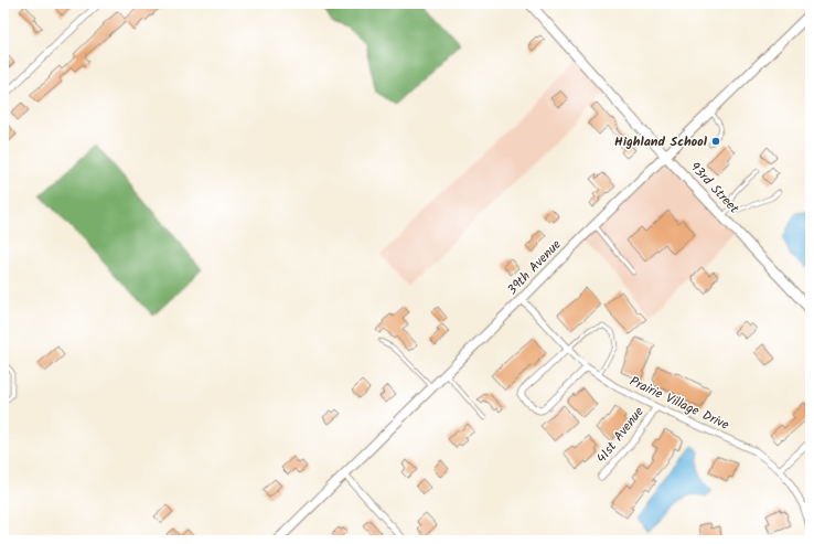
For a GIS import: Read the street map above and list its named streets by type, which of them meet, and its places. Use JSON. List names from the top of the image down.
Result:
{
  "streets": {
    "main road": ["93rd Street", "39th Avenue"],
    "street": ["Prairie Village Drive", "41st Avenue"]
  },
  "crossings": [
    ["93rd Street", "39th Avenue"],
    ["39th Avenue", "Prairie Village Drive"],
    ["Prairie Village Drive", "41st Avenue"]
  ],
  "places": ["Highland School"]
}
